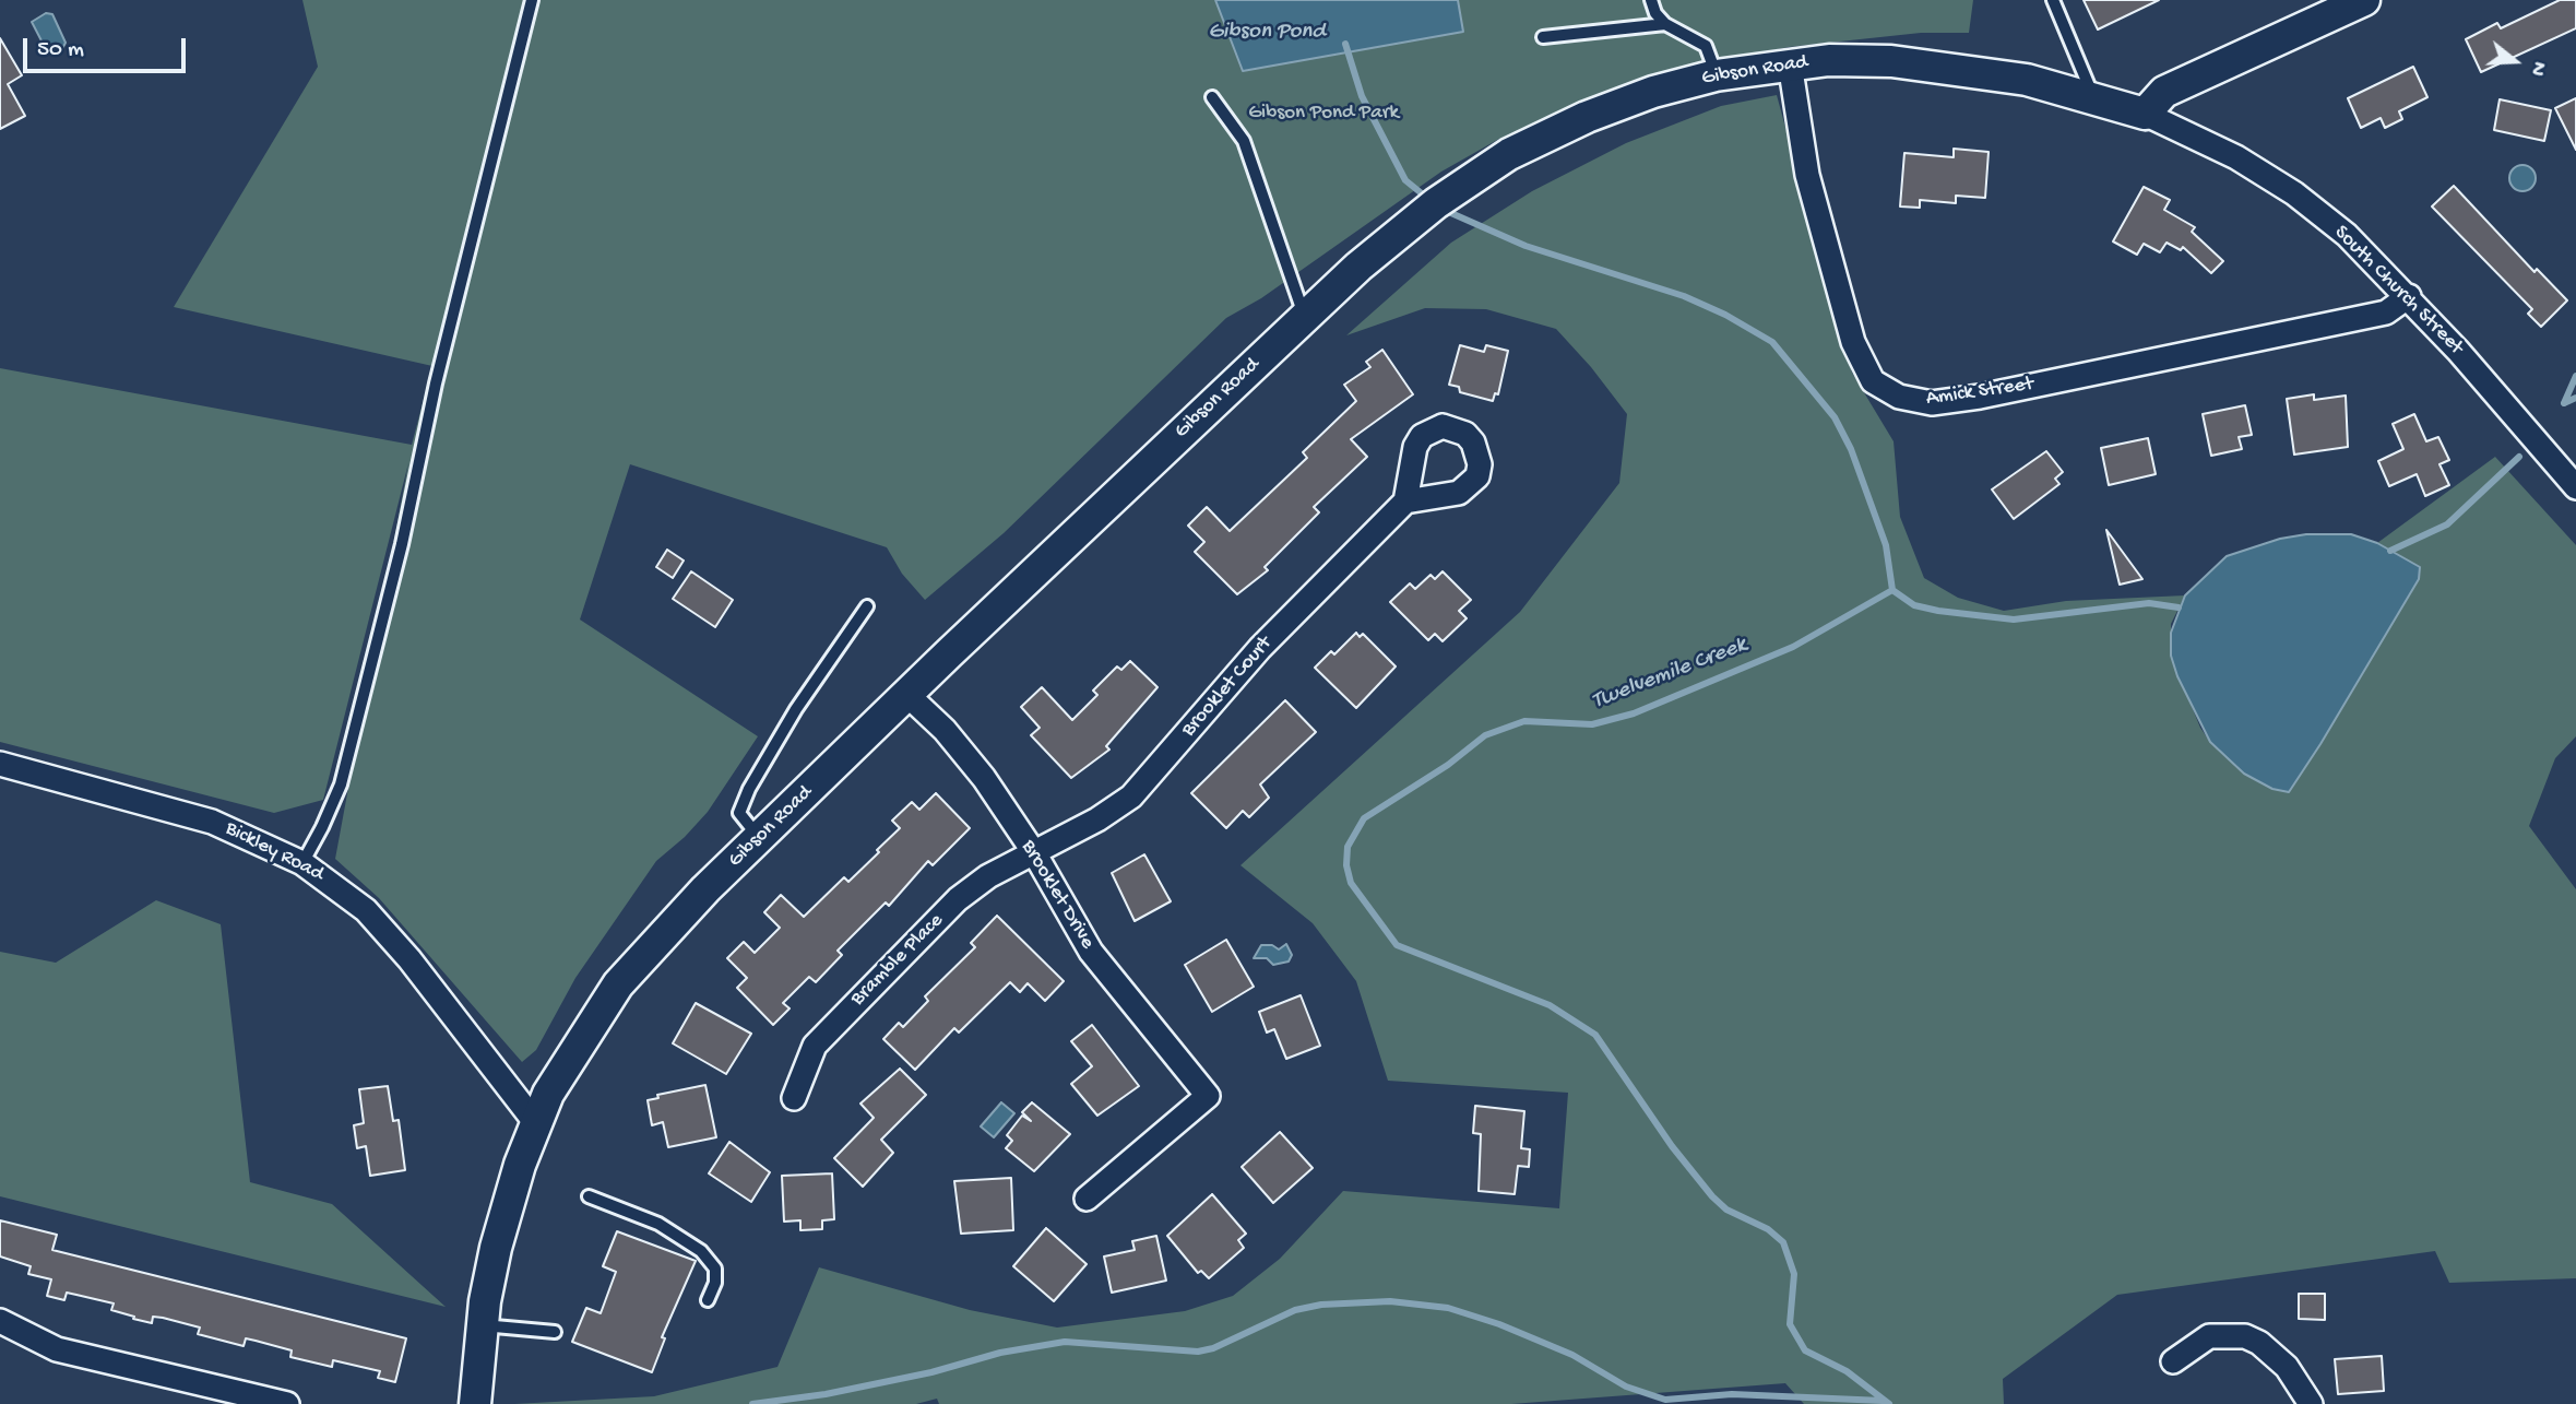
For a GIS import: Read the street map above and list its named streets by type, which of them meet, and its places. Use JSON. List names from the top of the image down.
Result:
{
  "streets": {
    "street": [
      "Gibson Road",
      "South Church Street",
      "Amick Street",
      "Brooklet Court",
      "Bickley Road",
      "Brooklet Drive",
      "Bramble Place"
    ]
  },
  "crossings": [
    ["Gibson Road", "South Church Street"],
    ["Gibson Road", "Amick Street"],
    ["Gibson Road", "Bickley Road"],
    ["Gibson Road", "Brooklet Drive"],
    ["South Church Street", "Amick Street"],
    ["Brooklet Court", "Brooklet Drive"],
    ["Brooklet Court", "Bramble Place"],
    ["Brooklet Drive", "Bramble Place"]
  ],
  "water": ["Gibson Pond", "Twelvemile Creek"],
  "parks": ["Gibson Pond Park"],
  "scale_bar": "50 m",
  "north": "right"
}
